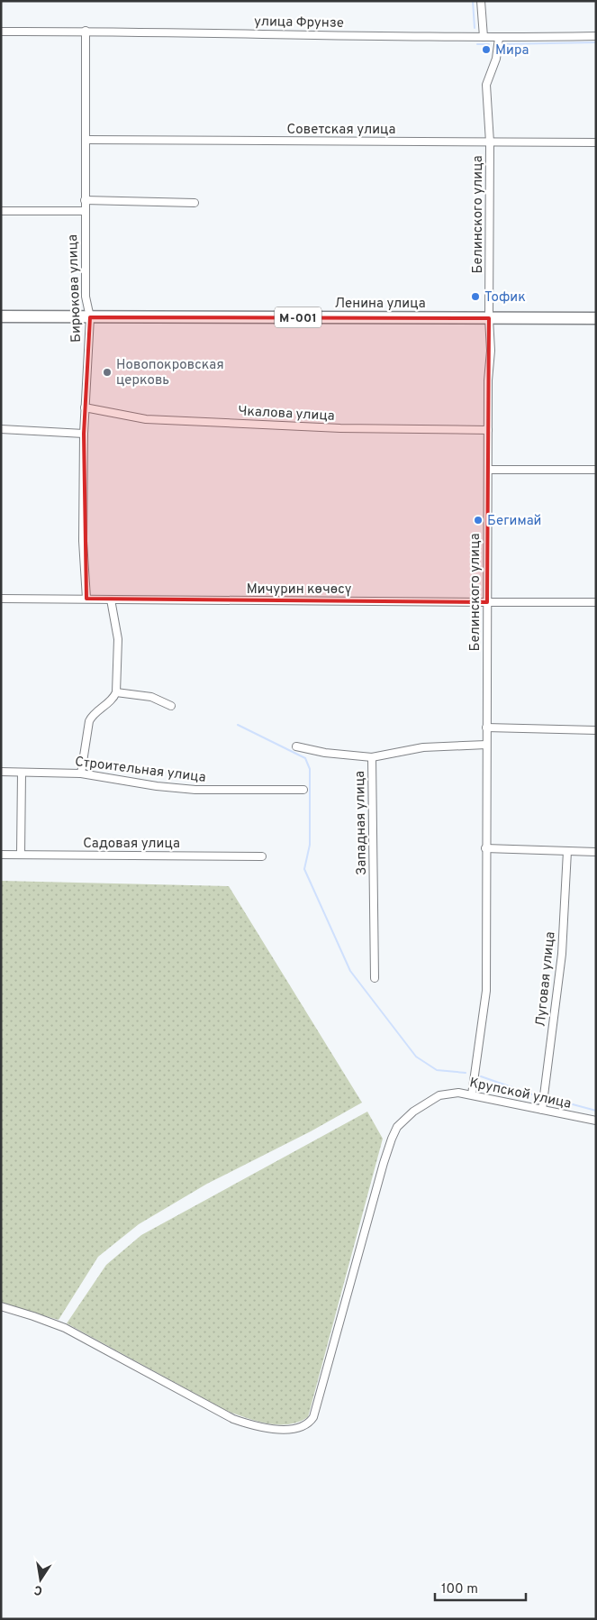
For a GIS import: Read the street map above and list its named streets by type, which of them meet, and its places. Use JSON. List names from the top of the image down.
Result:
{
  "streets": {
    "main road": ["Ленина улица", "М-001"],
    "street": [
      "улица Фрунзе",
      "Советская улица",
      "Белинского улица",
      "Бирюкова улица",
      "Чкалова улица",
      "Мичурин көчөсү",
      "Строительная улица",
      "Западная улица",
      "Садовая улица",
      "Луговая улица",
      "Крупской улица"
    ]
  },
  "crossings": [
    ["улица Фрунзе", "Белинского улица"],
    ["улица Фрунзе", "Бирюкова улица"],
    ["Советская улица", "Белинского улица"],
    ["Советская улица", "Бирюкова улица"],
    ["Белинского улица", "Ленина улица"],
    ["Белинского улица", "Чкалова улица"],
    ["Белинского улица", "Мичурин көчөсү"],
    ["Белинского улица", "Западная улица"],
    ["Белинского улица", "Крупской улица"],
    ["Бирюкова улица", "Ленина улица"],
    ["Бирюкова улица", "Чкалова улица"],
    ["Бирюкова улица", "Мичурин көчөсү"],
    ["Луговая улица", "Крупской улица"]
  ],
  "places": [
    "Мира",
    "Тофик",
    "Новопокровская церковь",
    "Бегимай"
  ],
  "scale_bar": "100 m",
  "north": "bottom"
}
